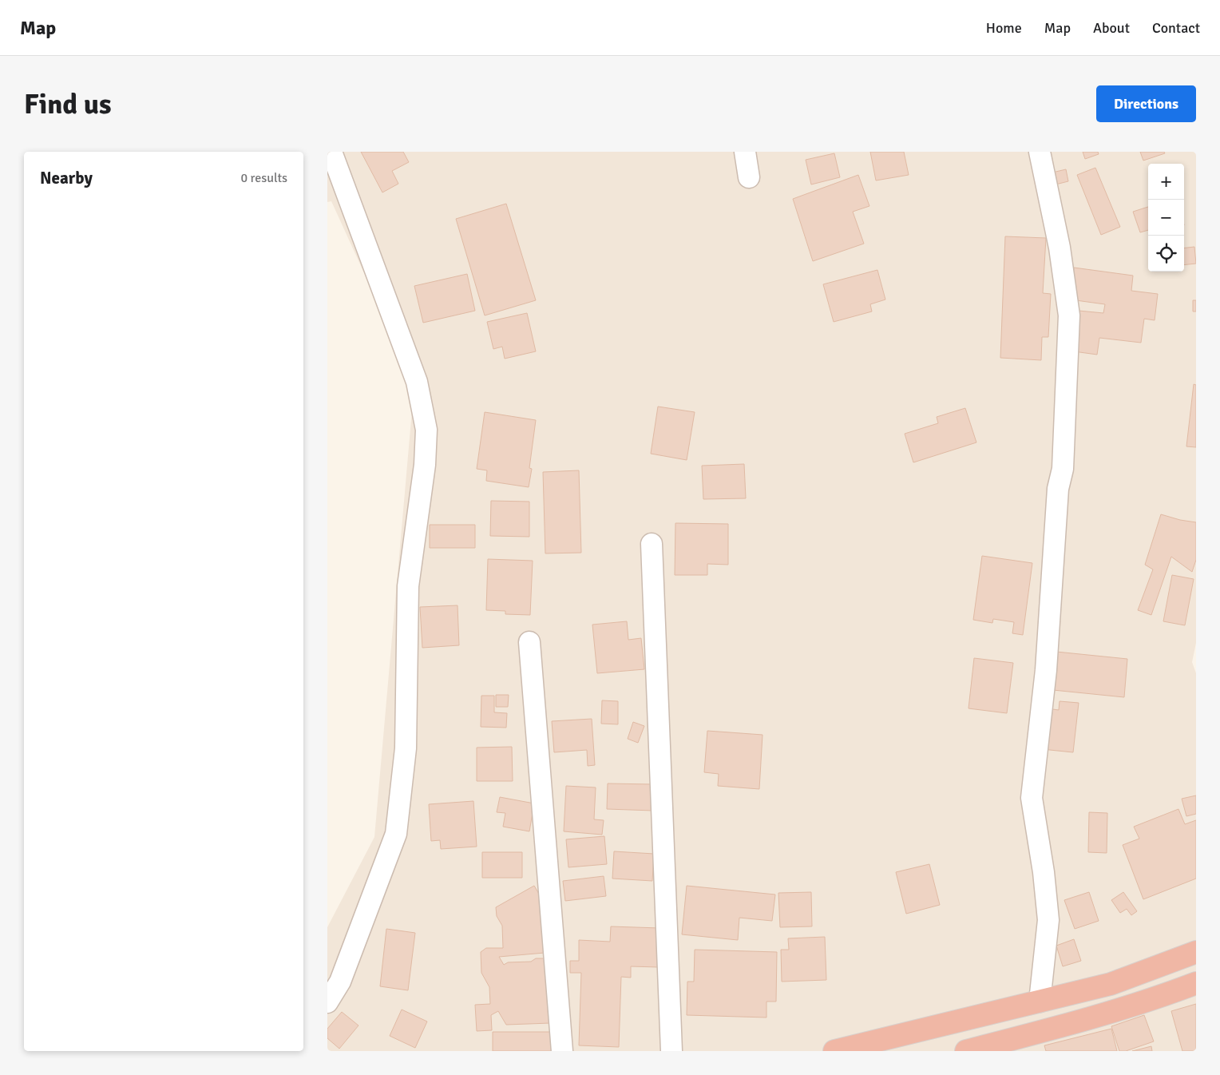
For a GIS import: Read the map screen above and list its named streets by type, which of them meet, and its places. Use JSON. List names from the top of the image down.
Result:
{
  "page": {
    "header": "Map",
    "nav": [
      "Home",
      "Map",
      "About",
      "Contact"
    ],
    "buttons": "Directions",
    "title": "Find us",
    "heading": ["Nearby", "0 results"],
    "map_buttons": ["+", "−"]
  }
}
